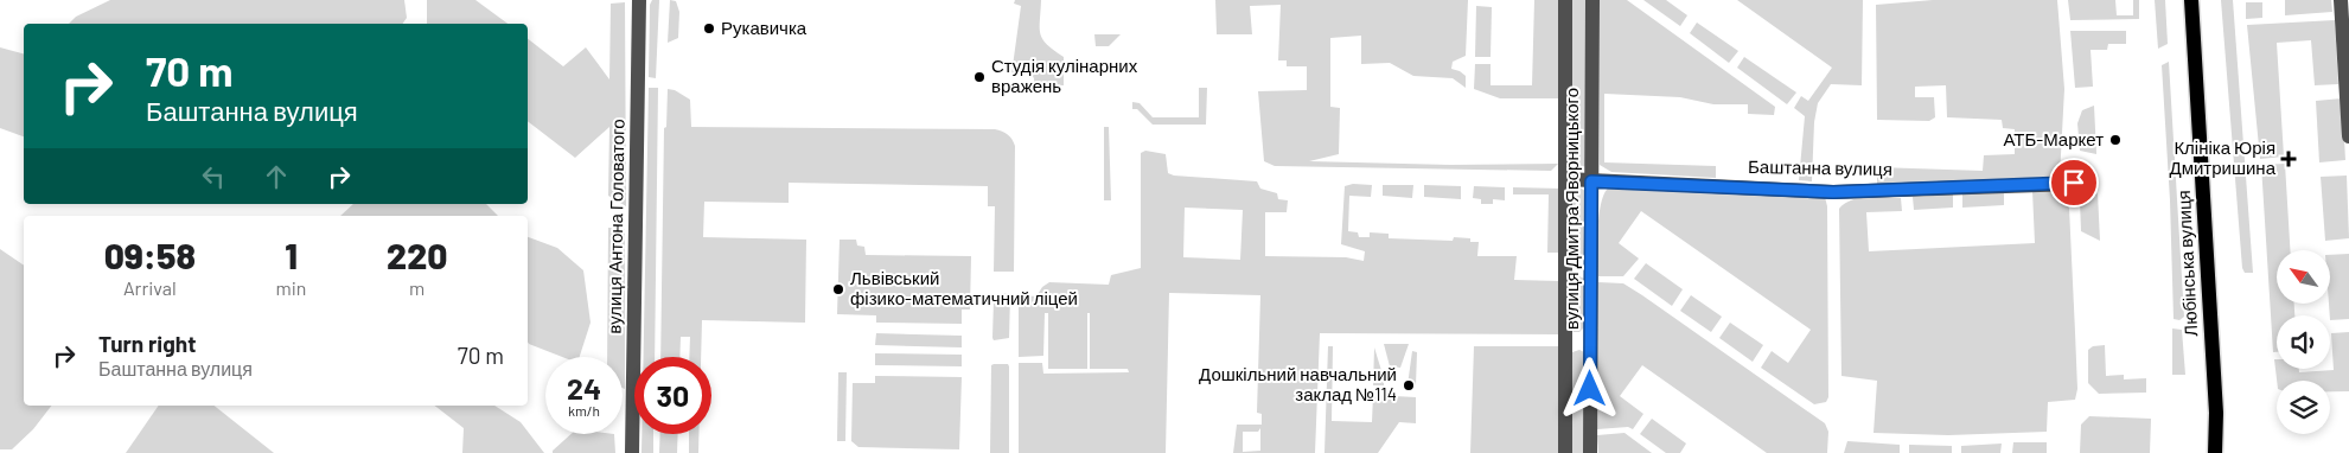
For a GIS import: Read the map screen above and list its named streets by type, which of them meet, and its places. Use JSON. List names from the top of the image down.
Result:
{
  "streets": {
    "main road": ["Любінська вулиця"],
    "street": ["Баштанна вулиця", "вулиця Дмитра Яворницького", "вулиця Антона Головатого"]
  },
  "crossings": [
    ["Баштанна вулиця", "вулиця Дмитра Яворницького"]
  ],
  "places": {
    "other": [
      "Рукавичка",
      "Студія кулінарних вражень",
      "АТБ-Маркет",
      "Львівський фізико-математичний ліцей",
      "Дошкільний навчальний заклад №114"
    ],
    "health": ["Клініка Юрія Дмитришина"]
  },
  "north": "top left",
  "page": {
    "turn": ["70 m", "Баштанна вулиця"],
    "eta": [
      "09:58",
      "Arrival",
      "1",
      "min",
      "220",
      "m"
    ],
    "list": [
      {
        "name": "Turn right",
        "note": "Баштанна вулиця",
        "value": "70 m"
      }
    ],
    "speed": "24 km/h",
    "limit": "30"
  }
}
